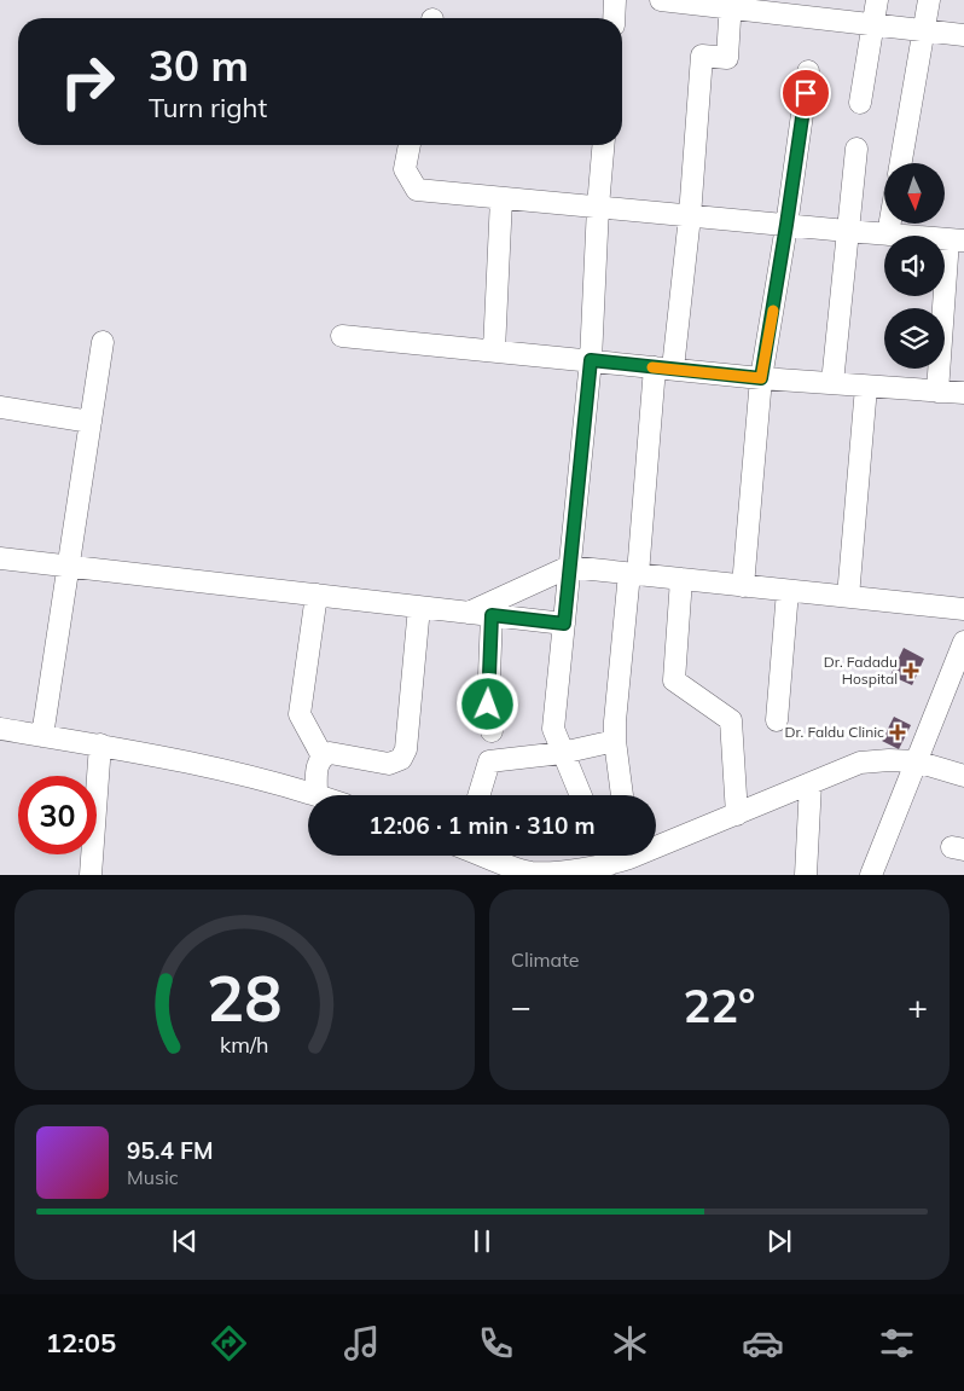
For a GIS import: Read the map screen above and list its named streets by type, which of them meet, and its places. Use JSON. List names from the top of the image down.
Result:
{
  "places": {
    "health": ["Dr. Fadadu Hospital", "Dr. Faldu Clinic"]
  },
  "north": "bottom",
  "page": {
    "turn": ["30 m", "Turn right"],
    "limit": "30",
    "trip": "12:06 · 1 min · 310 m",
    "tile": "Climate",
    "heat": ["−", "22°", "+"],
    "song": ["95.4 FM", "Music"],
    "tabs": "12:05",
    "gauge": ["28", "km/h"]
  }
}
